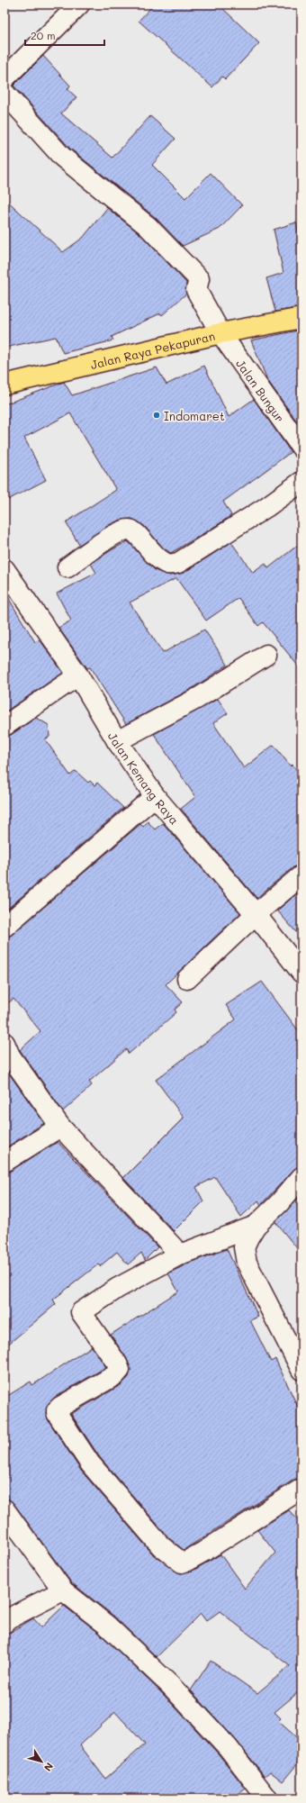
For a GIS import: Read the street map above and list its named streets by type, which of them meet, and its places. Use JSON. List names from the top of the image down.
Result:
{
  "streets": {
    "main road": ["Jalan Raya Pekapuran"],
    "street": ["Jalan Bungur", "Jalan Kemang Raya"]
  },
  "crossings": [
    ["Jalan Raya Pekapuran", "Jalan Bungur"]
  ],
  "places": ["Indomaret"],
  "scale_bar": "20 m",
  "north": "bottom right"
}
